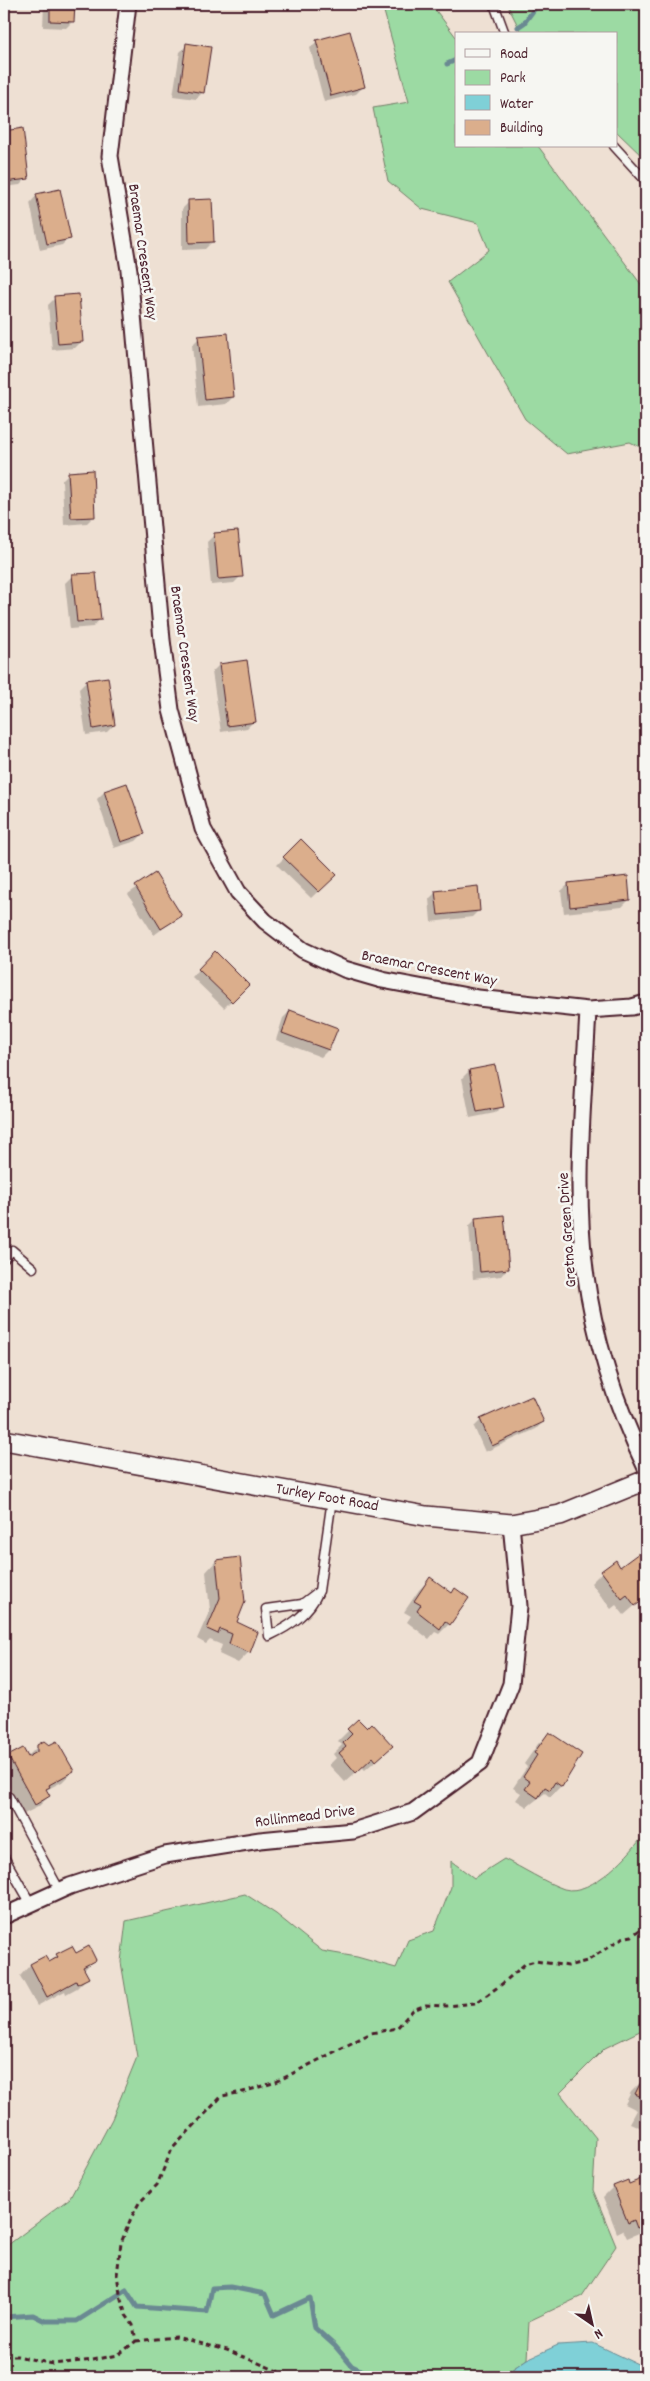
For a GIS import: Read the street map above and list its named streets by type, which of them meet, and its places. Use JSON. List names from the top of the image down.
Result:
{
  "streets": {
    "street": [
      "Braemar Crescent Way",
      "Gretna Green Drive",
      "Turkey Foot Road",
      "Rollinmead Drive"
    ]
  },
  "crossings": [
    ["Braemar Crescent Way", "Gretna Green Drive"],
    ["Turkey Foot Road", "Rollinmead Drive"]
  ],
  "legend": [
    "Road",
    "Park",
    "Water",
    "Building"
  ],
  "north": "bottom right"
}
